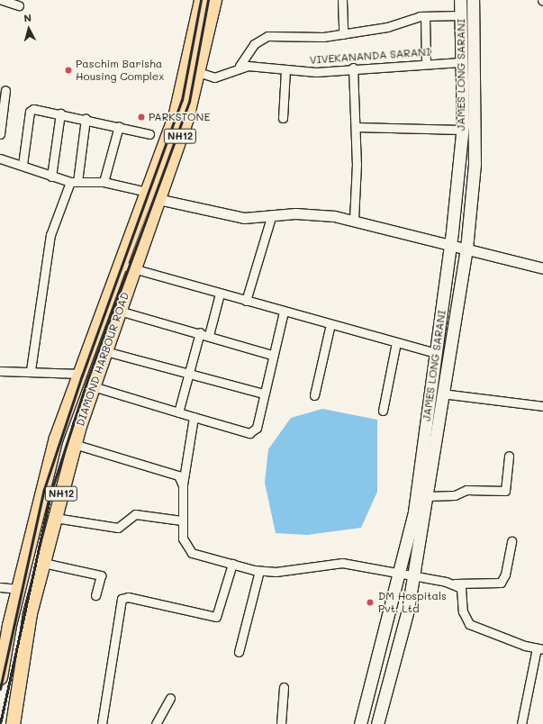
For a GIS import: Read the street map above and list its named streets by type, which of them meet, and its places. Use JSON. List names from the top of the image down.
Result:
{
  "streets": {
    "highway": ["NH12", "DIAMOND HARBOUR ROAD"],
    "main road": ["JAMES LONG SARANI"],
    "street": ["VIVEKANANDA SARANI"]
  },
  "crossings": [
    ["VIVEKANANDA SARANI", "JAMES LONG SARANI"],
    ["VIVEKANANDA SARANI", "DIAMOND HARBOUR ROAD"]
  ],
  "places": ["Paschim Barisha Housing Complex", "PARKSTONE", "DM Hospitals Pvt. Ltd"],
  "north": "top"
}
